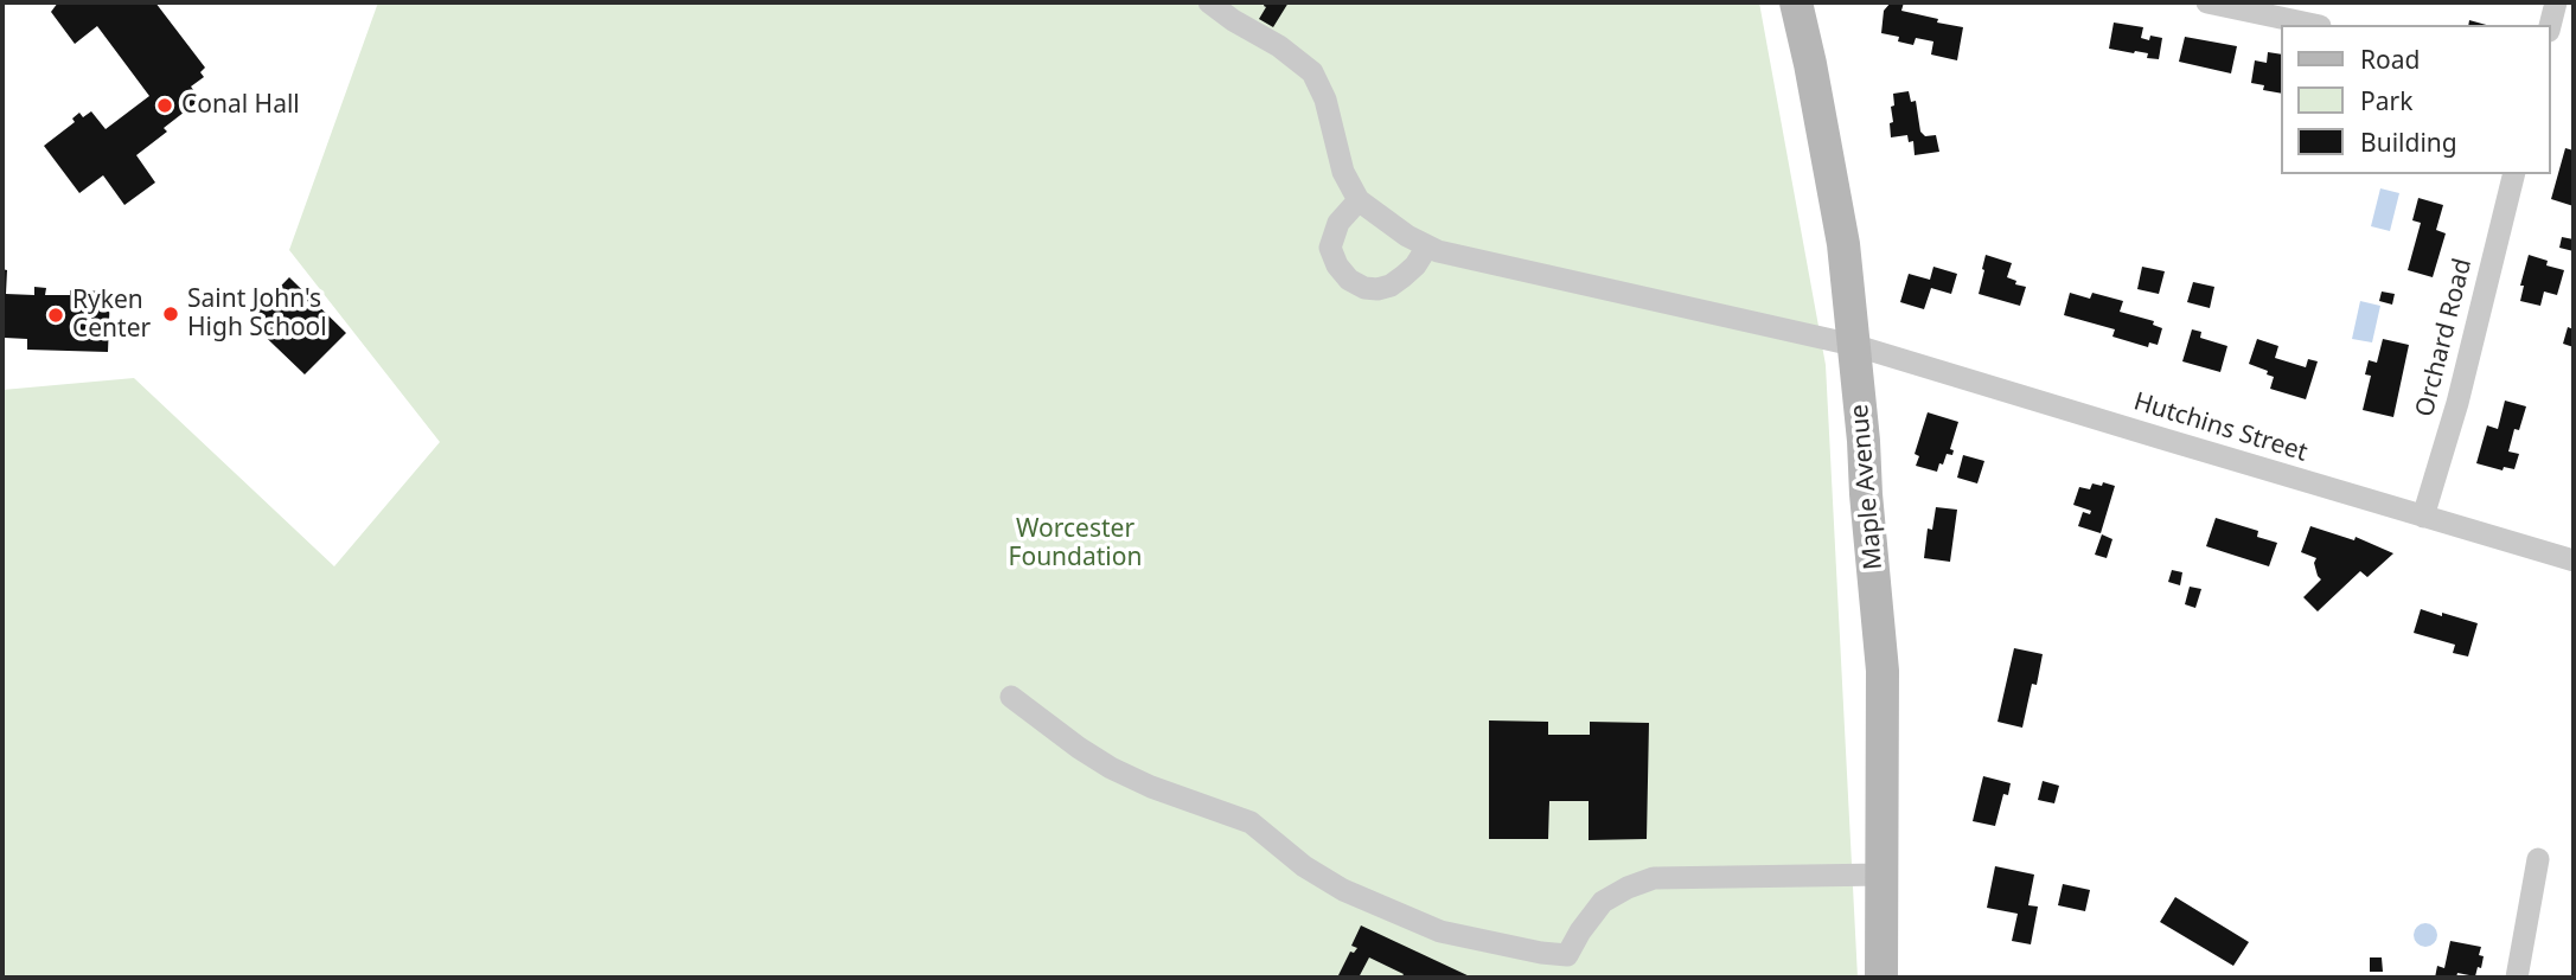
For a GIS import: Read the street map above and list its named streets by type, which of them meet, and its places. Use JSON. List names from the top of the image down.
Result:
{
  "streets": {
    "main road": ["Maple Avenue"],
    "street": ["Orchard Road", "Hutchins Street"]
  },
  "crossings": [
    ["Orchard Road", "Hutchins Street"],
    ["Hutchins Street", "Maple Avenue"]
  ],
  "parks": ["Worcester Foundation"],
  "places": ["Conal Hall", "Saint John's High School", "Ryken Center"],
  "legend": ["Road", "Park", "Building"]
}
